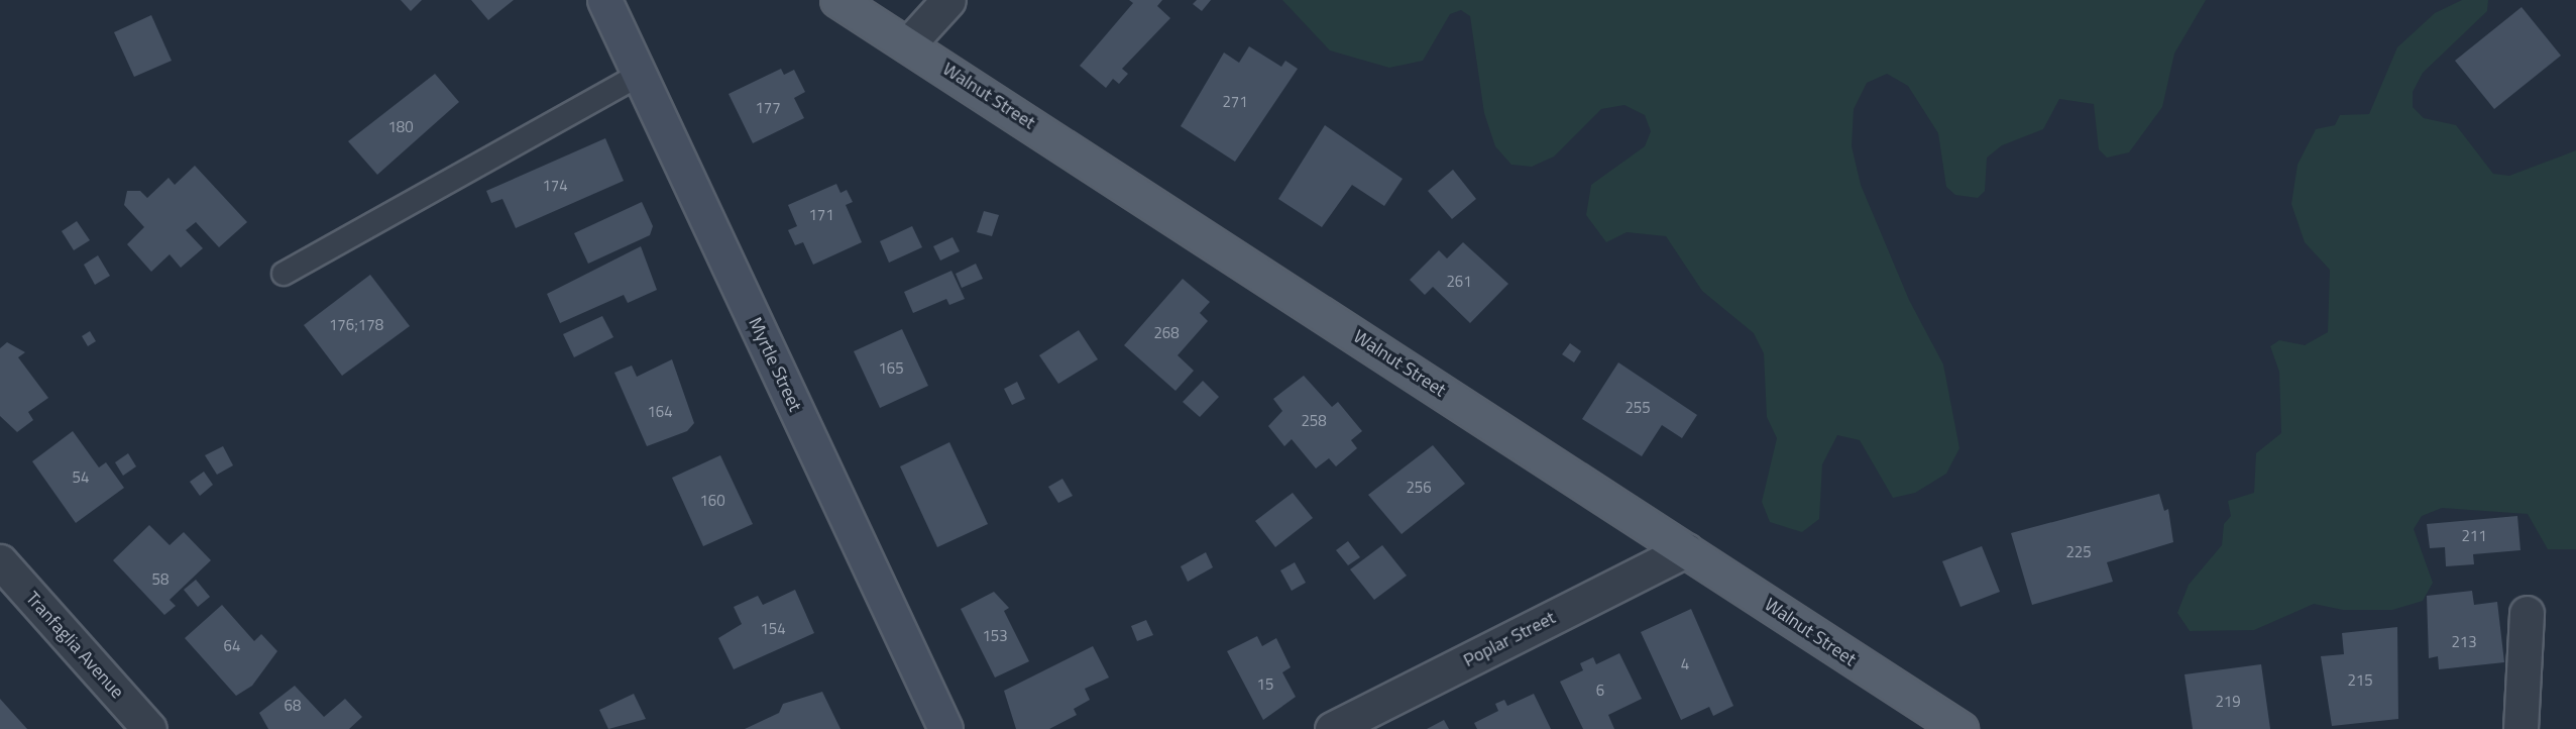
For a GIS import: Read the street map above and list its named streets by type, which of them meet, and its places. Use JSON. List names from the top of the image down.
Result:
{
  "streets": {
    "main road": ["Walnut Street", "Myrtle Street"],
    "street": ["Poplar Street", "Tranfaglia Avenue"]
  },
  "crossings": [
    ["Walnut Street", "Poplar Street"]
  ],
  "house_numbers": [
    "271",
    "177",
    "180",
    "174",
    "171",
    "261",
    "176;178",
    "268",
    "165",
    "255",
    "164",
    "258",
    "54",
    "256",
    "160",
    "211",
    "225",
    "58",
    "154",
    "153",
    "213",
    "64",
    "4",
    "215",
    "15",
    "6",
    "219",
    "68"
  ]
}
